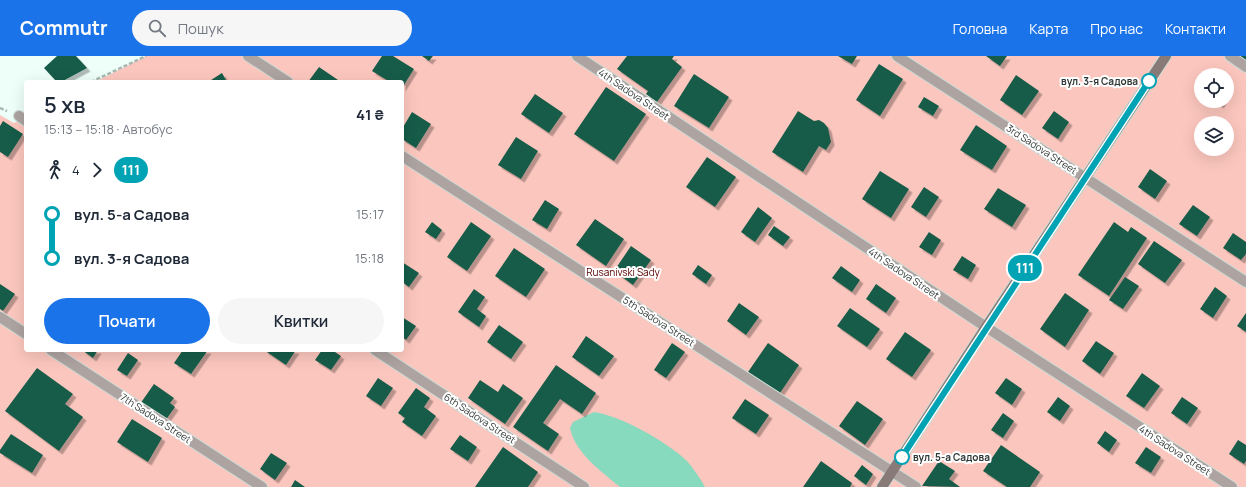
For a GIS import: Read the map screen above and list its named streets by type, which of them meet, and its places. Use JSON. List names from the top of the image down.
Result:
{
  "streets": {
    "street": [
      "4th Sadova Street",
      "3rd Sadova Street",
      "5th Sadova Street",
      "7th Sadova Street",
      "6th Sadova Street"
    ]
  },
  "parks": ["Rusanivski Sady"],
  "places": ["вул. 3-я Садова", "вул. 5-а Садова"],
  "lines": ["bus line 111"],
  "page": {
    "header": "Commutr",
    "search": "Пошук",
    "nav": [
      "Головна",
      "Карта",
      "Про нас",
      "Контакти"
    ],
    "on_map": "111",
    "heading": ["5 хв", "15:13 – 15:18 · Автобус", "41 ₴"],
    "legs": ["4", "111"],
    "list": [
      {
        "name": "вул. 5-а Садова",
        "value": "15:17"
      },
      {
        "name": "вул. 3-я Садова",
        "value": "15:18"
      }
    ],
    "buttons": ["Почати", "Квитки"]
  }
}
